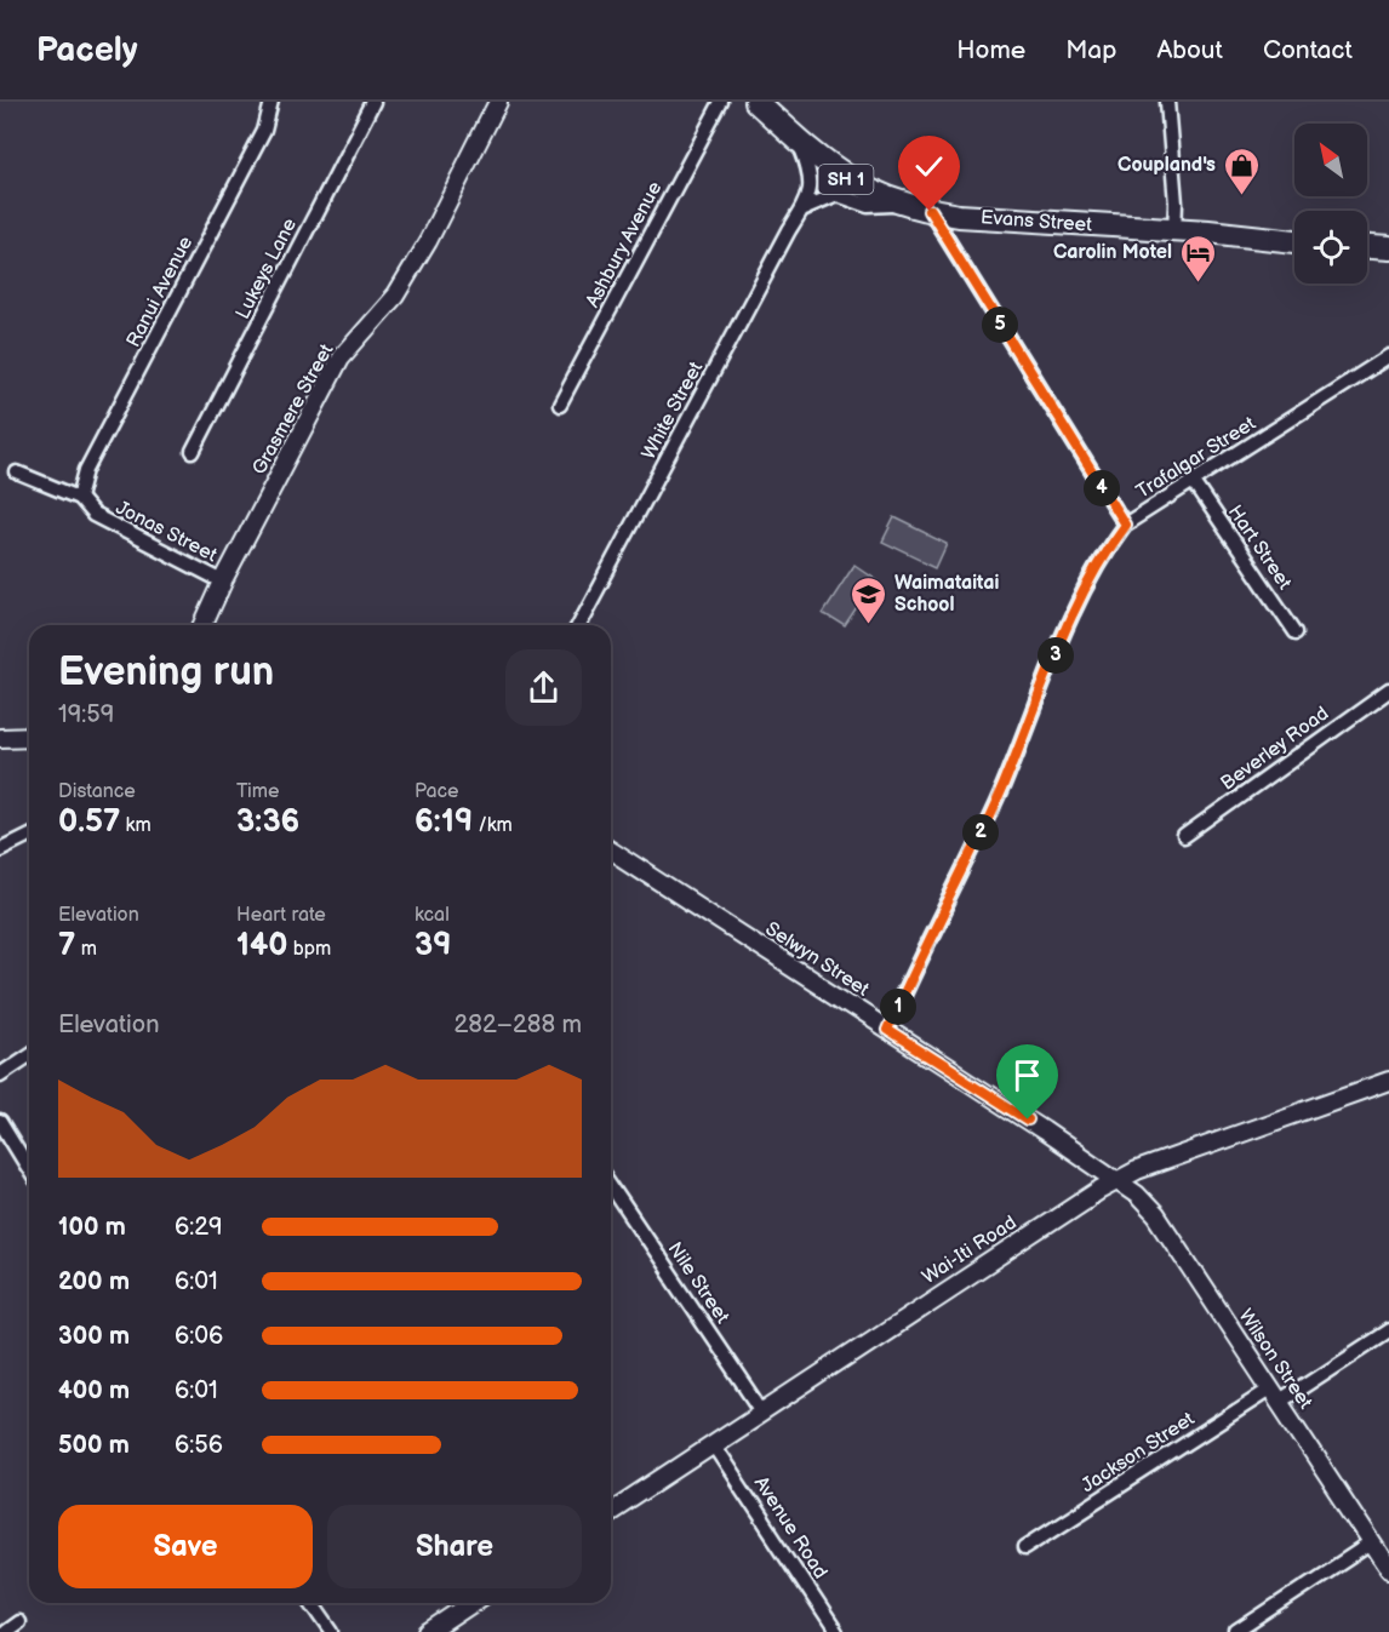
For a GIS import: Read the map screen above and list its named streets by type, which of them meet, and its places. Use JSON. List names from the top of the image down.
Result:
{
  "streets": {
    "highway": ["SH 1", "Evans Street"],
    "street": [
      "Ashbury Avenue",
      "Lukeys Lane",
      "Ranui Avenue",
      "Grasmere Street",
      "White Street",
      "Trafalgar Street",
      "Jonas Street",
      "Hart Street",
      "Beverley Road",
      "Selwyn Street",
      "Wai-Iti Road",
      "Nile Street",
      "Wilson Street",
      "Jackson Street",
      "Avenue Road"
    ]
  },
  "crossings": [
    ["Evans Street", "White Street"],
    ["Ranui Avenue", "Jonas Street"],
    ["Grasmere Street", "Jonas Street"],
    ["Trafalgar Street", "Hart Street"],
    ["Trafalgar Street", "Selwyn Street"],
    ["Selwyn Street", "Wai-Iti Road"],
    ["Selwyn Street", "Wilson Street"],
    ["Wai-Iti Road", "Nile Street"],
    ["Wai-Iti Road", "Wilson Street"],
    ["Wai-Iti Road", "Avenue Road"],
    ["Wilson Street", "Jackson Street"]
  ],
  "places": {
    "shop": ["Coupland's"],
    "hotel": ["Carolin Motel"],
    "school or university": ["Waimataitai School"]
  },
  "north": "top left",
  "page": {
    "header": "Pacely",
    "nav": [
      "Home",
      "Map",
      "About",
      "Contact"
    ],
    "pins": [
      "5",
      "4",
      "3",
      "2",
      "1"
    ],
    "heading": ["Evening run", "19:59"],
    "stats": [
      ["Distance", "0.57 km"],
      ["Time", "3:36"],
      ["Pace", "6:19 /km"],
      ["Elevation", "7 m"],
      ["Heart rate", "140 bpm"],
      ["kcal", "39"]
    ],
    "chart": ["Elevation", "282–288 m"],
    "list": [
      {
        "name": "100 m",
        "note": "6:29"
      },
      {
        "name": "200 m",
        "note": "6:01"
      },
      {
        "name": "300 m",
        "note": "6:06"
      },
      {
        "name": "400 m",
        "note": "6:01"
      },
      {
        "name": "500 m",
        "note": "6:56"
      }
    ],
    "buttons": ["Save", "Share"]
  }
}
